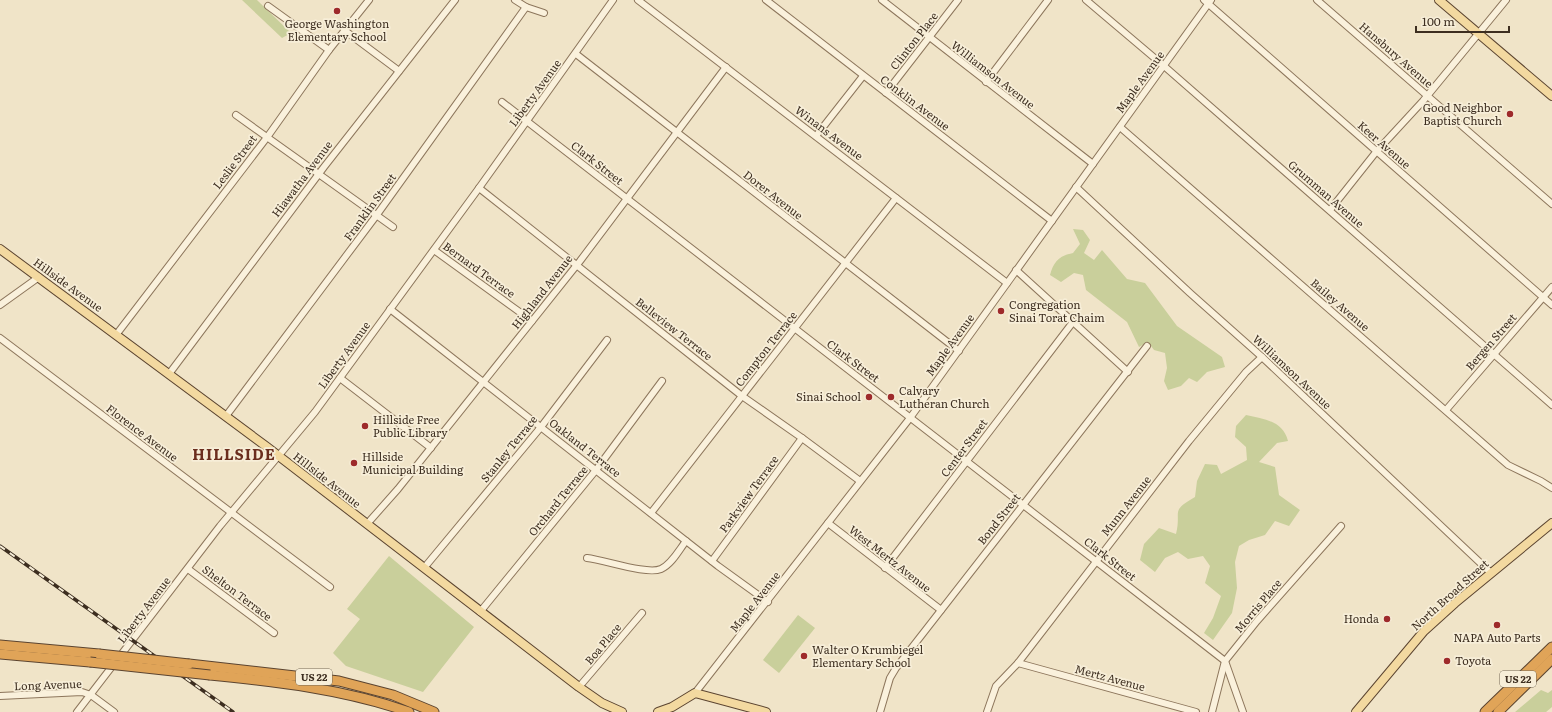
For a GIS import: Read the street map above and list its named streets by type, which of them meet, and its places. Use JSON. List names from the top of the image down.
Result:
{
  "streets": {
    "highway": ["US 22"],
    "main road": ["Hillside Avenue", "North Broad Street"],
    "street": [
      "Clinton Place",
      "Hansbury Avenue",
      "Williamson Avenue",
      "Maple Avenue",
      "Liberty Avenue",
      "Conklin Avenue",
      "Winans Avenue",
      "Keer Avenue",
      "Leslie Street",
      "Clark Street",
      "Hiawatha Avenue",
      "Grumman Avenue",
      "Dorer Avenue",
      "Franklin Street",
      "Bernard Terrace",
      "Highland Avenue",
      "Bailey Avenue",
      "Belleview Terrace",
      "Bergen Street",
      "Compton Terrace",
      "Florence Avenue",
      "Oakland Terrace",
      "Center Street",
      "Stanley Terrace",
      "Parkview Terrace",
      "Orchard Terrace",
      "Munn Avenue",
      "Bond Street",
      "West Mertz Avenue",
      "Shelton Terrace",
      "Morris Place",
      "Boa Place",
      "Mertz Avenue",
      "Long Avenue"
    ]
  },
  "crossings": [
    ["Clinton Place", "Williamson Avenue"],
    ["Clinton Place", "Conklin Avenue"],
    ["Williamson Avenue", "Maple Avenue"],
    ["Williamson Avenue", "Munn Avenue"],
    ["Williamson Avenue", "North Broad Street"],
    ["Maple Avenue", "Conklin Avenue"],
    ["Maple Avenue", "Winans Avenue"],
    ["Maple Avenue", "Keer Avenue"],
    ["Maple Avenue", "Clark Street"],
    ["Maple Avenue", "Grumman Avenue"],
    ["Maple Avenue", "Dorer Avenue"],
    ["Maple Avenue", "Bailey Avenue"],
    ["Maple Avenue", "Belleview Terrace"],
    ["Maple Avenue", "Oakland Terrace"],
    ["Maple Avenue", "West Mertz Avenue"],
    ["Liberty Avenue", "Clark Street"],
    ["Liberty Avenue", "Dorer Avenue"],
    ["Liberty Avenue", "Bernard Terrace"],
    ["Liberty Avenue", "Hillside Avenue"],
    ["Liberty Avenue", "Belleview Terrace"],
    ["Liberty Avenue", "Florence Avenue"],
    ["Liberty Avenue", "Oakland Terrace"],
    ["Liberty Avenue", "Shelton Terrace"],
    ["Liberty Avenue", "Long Avenue"],
    ["Winans Avenue", "Highland Avenue"],
    ["Winans Avenue", "Compton Terrace"],
    ["Keer Avenue", "Bergen Street"],
    ["Leslie Street", "Hillside Avenue"],
    ["Clark Street", "Highland Avenue"],
    ["Clark Street", "Compton Terrace"],
    ["Clark Street", "Center Street"],
    ["Clark Street", "Munn Avenue"],
    ["Clark Street", "Bond Street"],
    ["Clark Street", "Morris Place"],
    ["Hiawatha Avenue", "Hillside Avenue"],
    ["Grumman Avenue", "Bergen Street"],
    ["Dorer Avenue", "Highland Avenue"],
    ["Dorer Avenue", "Compton Terrace"],
    ["Franklin Street", "Hillside Avenue"],
    ["Bernard Terrace", "Highland Avenue"],
    ["Hillside Avenue", "Highland Avenue"],
    ["Hillside Avenue", "Stanley Terrace"],
    ["Hillside Avenue", "Orchard Terrace"],
    ["Hillside Avenue", "Boa Place"],
    ["Highland Avenue", "Belleview Terrace"],
    ["Highland Avenue", "Oakland Terrace"],
    ["Bailey Avenue", "Bergen Street"],
    ["Belleview Terrace", "Compton Terrace"],
    ["Belleview Terrace", "Parkview Terrace"],
    ["Compton Terrace", "Oakland Terrace"],
    ["Oakland Terrace", "Stanley Terrace"],
    ["Oakland Terrace", "Parkview Terrace"],
    ["Oakland Terrace", "Orchard Terrace"],
    ["Center Street", "West Mertz Avenue"],
    ["Munn Avenue", "Mertz Avenue"],
    ["Bond Street", "West Mertz Avenue"]
  ],
  "districts": ["HILLSIDE"],
  "places": [
    "George Washington Elementary School",
    "Good Neighbor Baptist Church",
    "Congregation Sinai Torat Chaim",
    "Sinai School",
    "Calvary Lutheran Church",
    "Hillside Free Public Library",
    "Hillside Municipal Building",
    "Honda",
    "NAPA Auto Parts",
    "Walter O Krumbiegel Elementary School",
    "Toyota"
  ],
  "scale_bar": "100 m"
}
